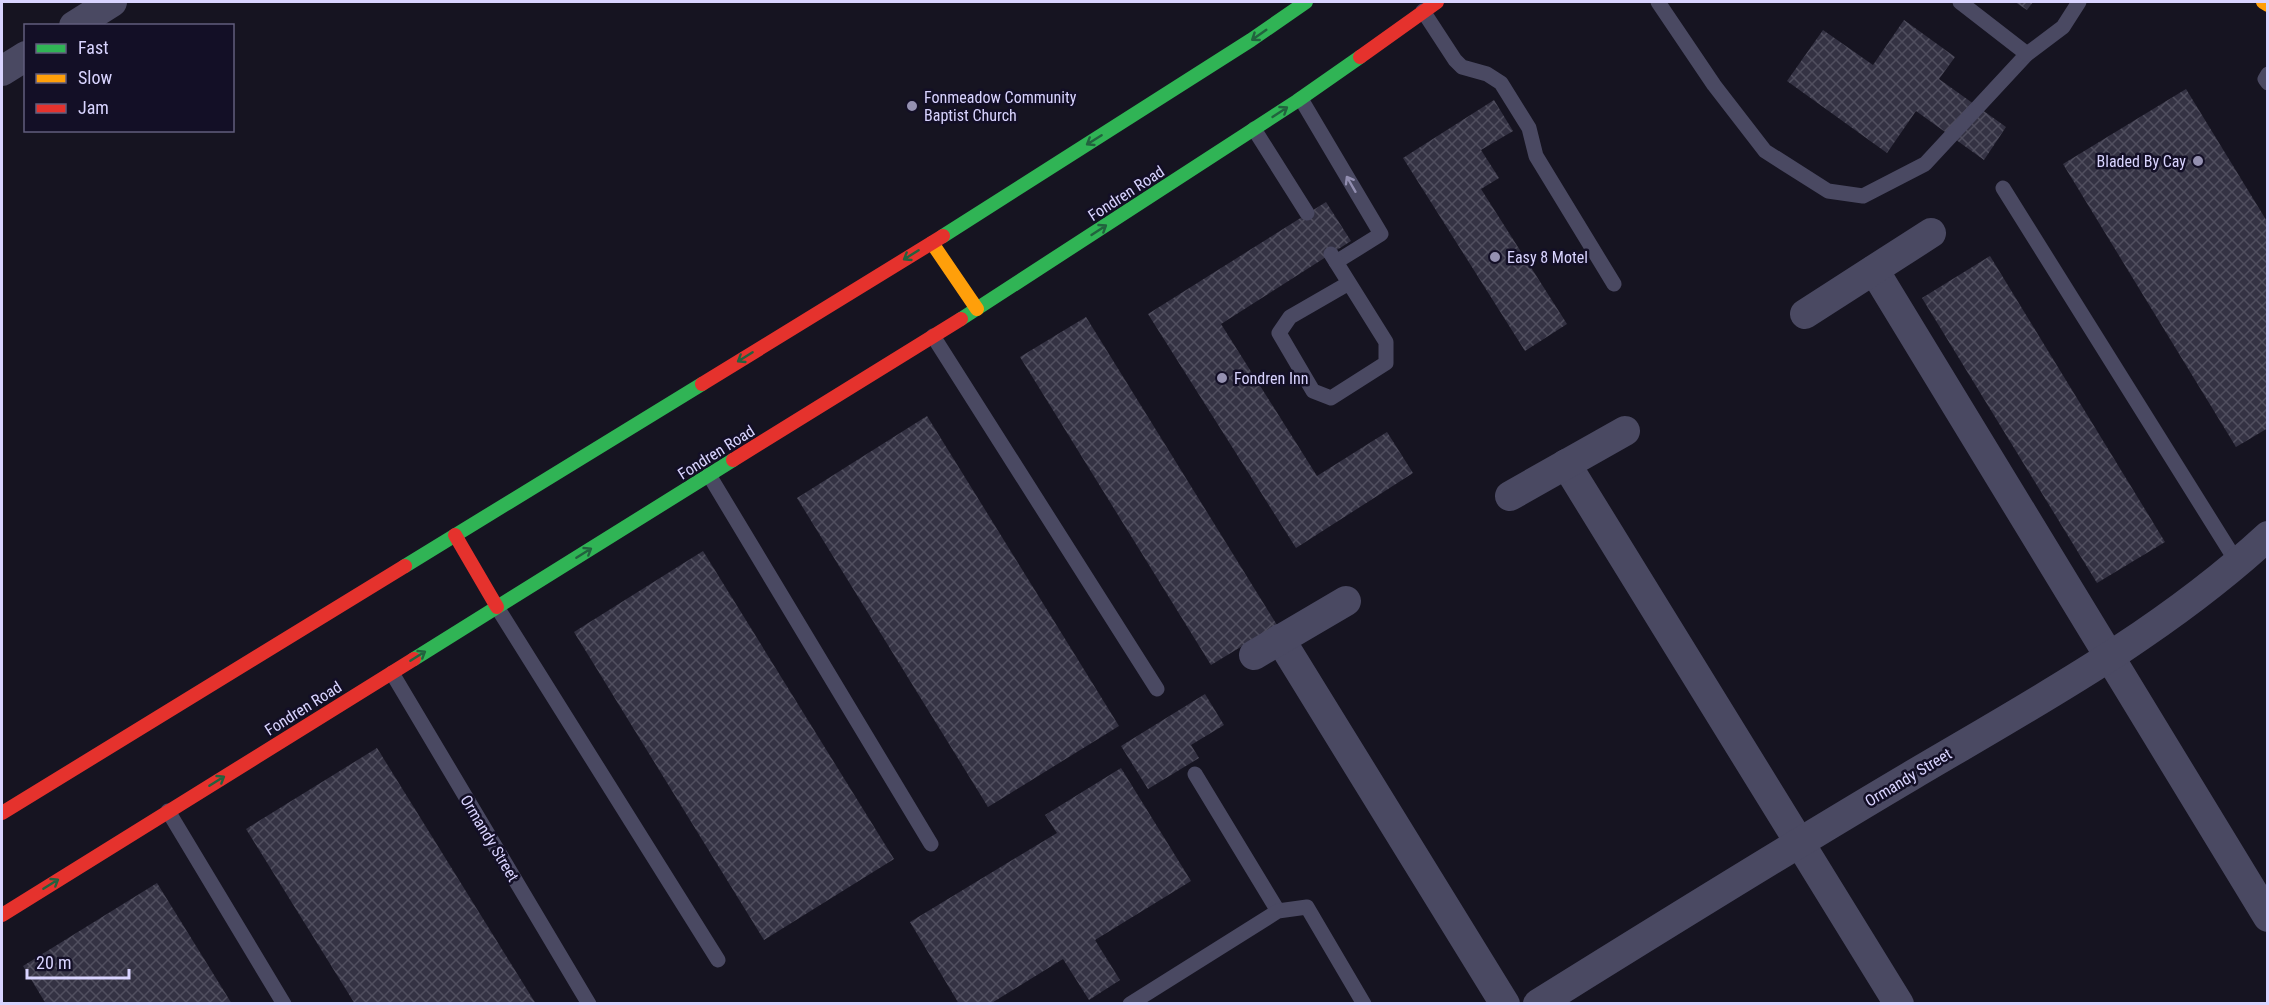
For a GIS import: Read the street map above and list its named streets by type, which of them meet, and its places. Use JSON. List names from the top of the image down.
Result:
{
  "streets": {
    "main road": ["Fondren Road"],
    "street": ["Ormandy Street"]
  },
  "crossings": [
    ["Fondren Road", "Ormandy Street"]
  ],
  "places": [
    "Fonmeadow Community Baptist Church",
    "Bladed By Cay",
    "Easy 8 Motel",
    "Fondren Inn"
  ],
  "legend": ["Fast", "Slow", "Jam"],
  "scale_bar": "20 m"
}
